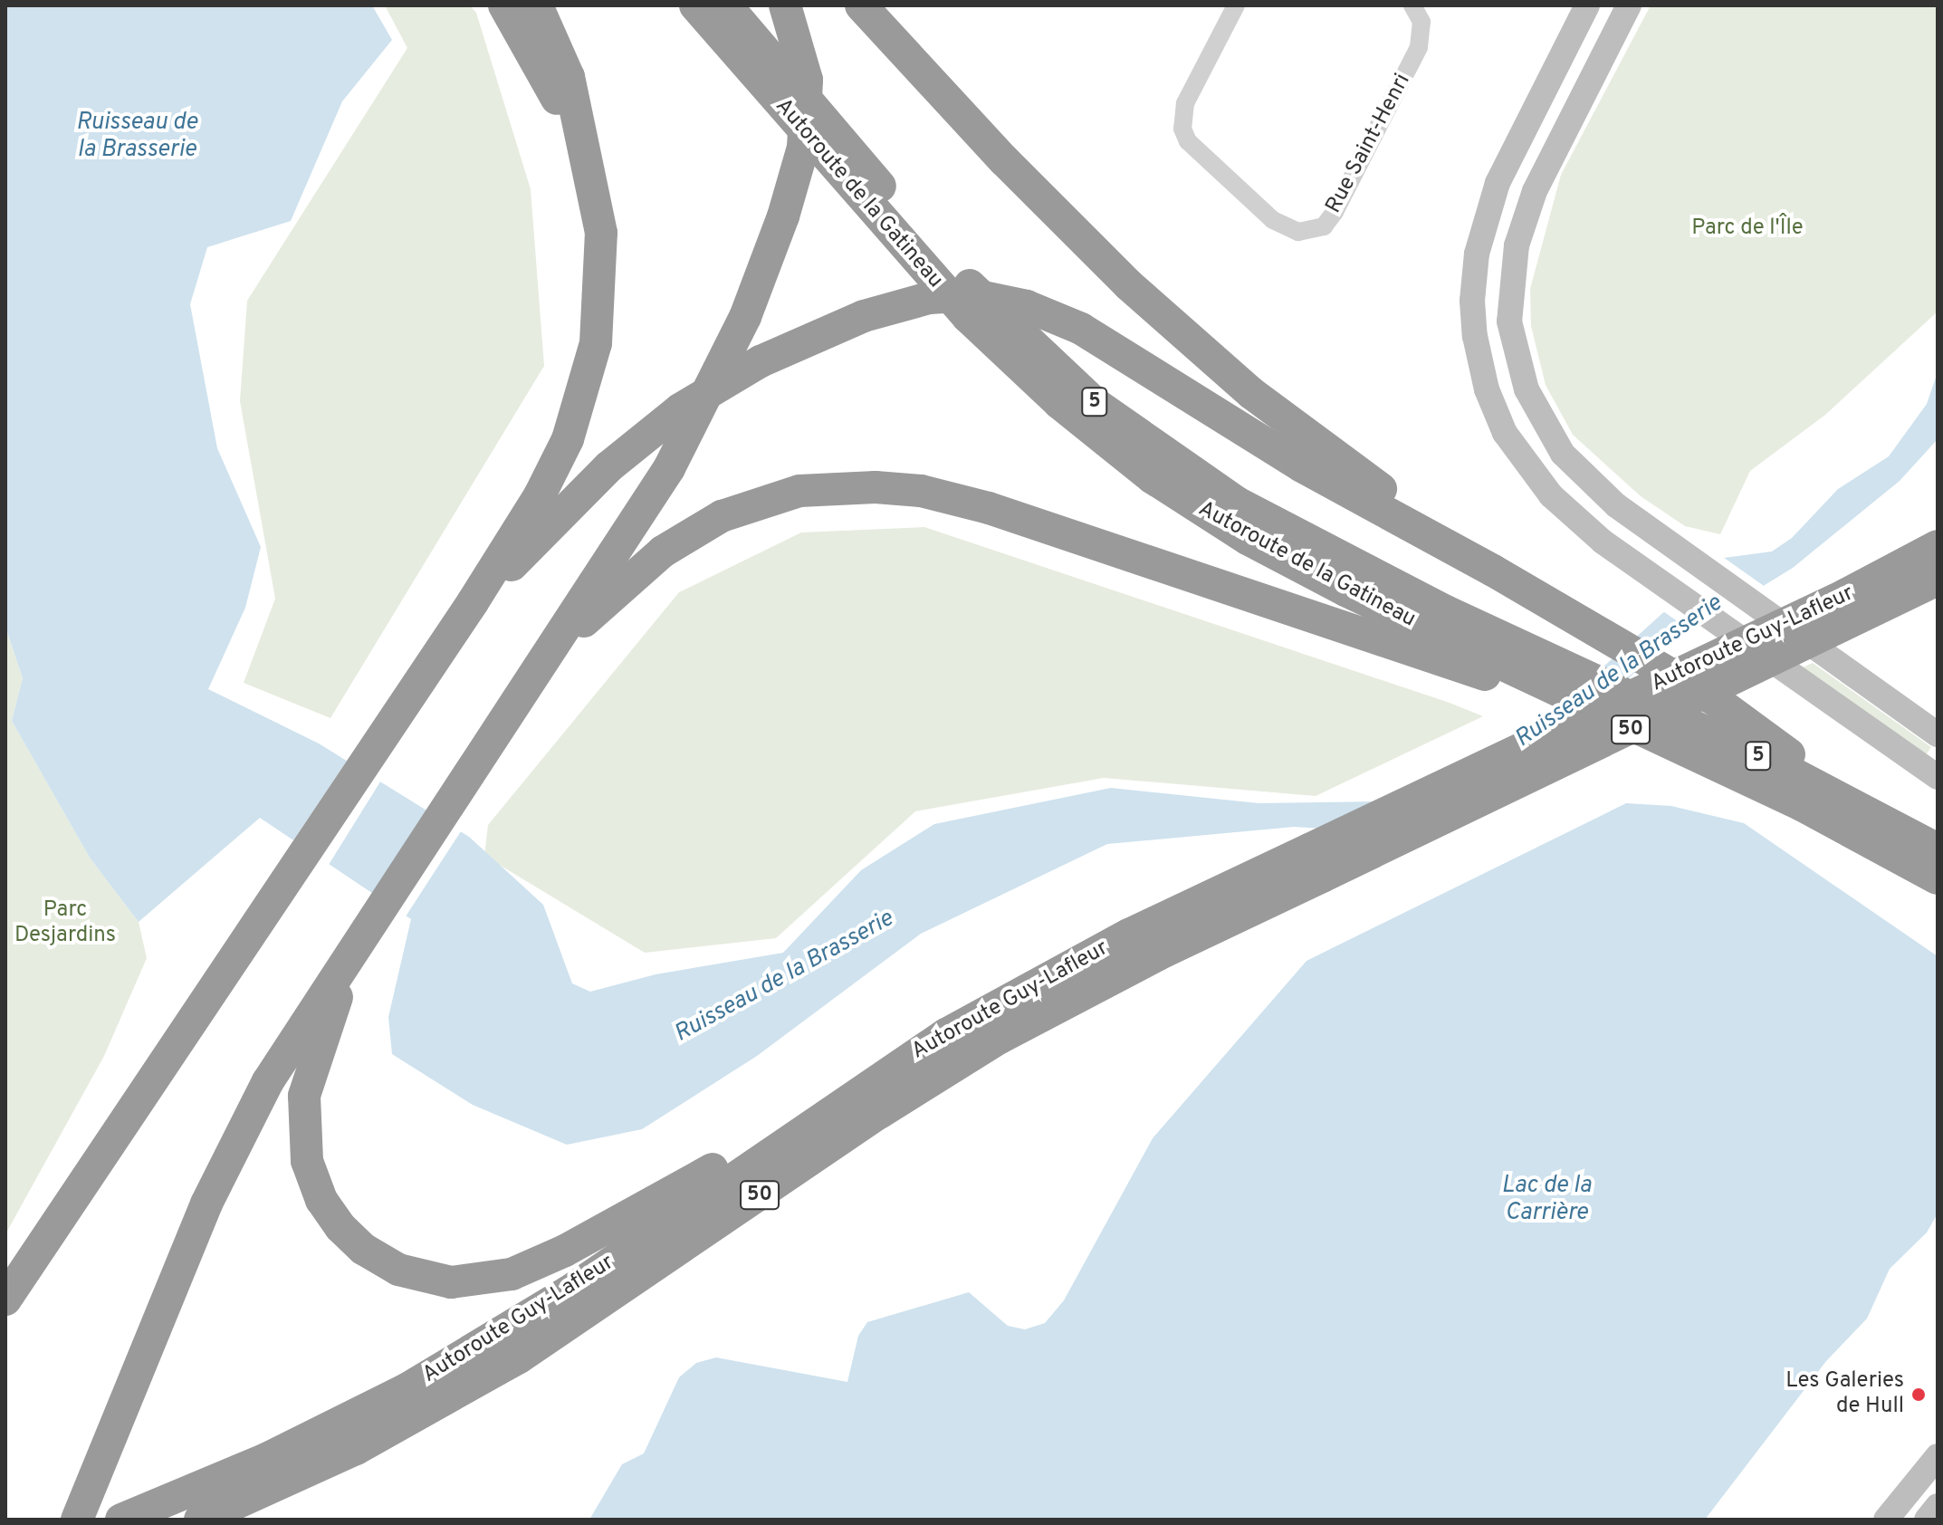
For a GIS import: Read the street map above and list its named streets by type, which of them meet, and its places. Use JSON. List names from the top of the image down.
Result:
{
  "streets": {
    "highway": [
      "Autoroute de la Gatineau",
      "5",
      "Autoroute Guy-Lafleur",
      "50"
    ],
    "street": ["Rue Saint-Henri"]
  },
  "water": ["Ruisseau de la Brasserie", "Lac de la Carrière"],
  "parks": ["Parc de l'Île", "Parc Desjardins"],
  "places": ["Les Galeries de Hull"]
}
